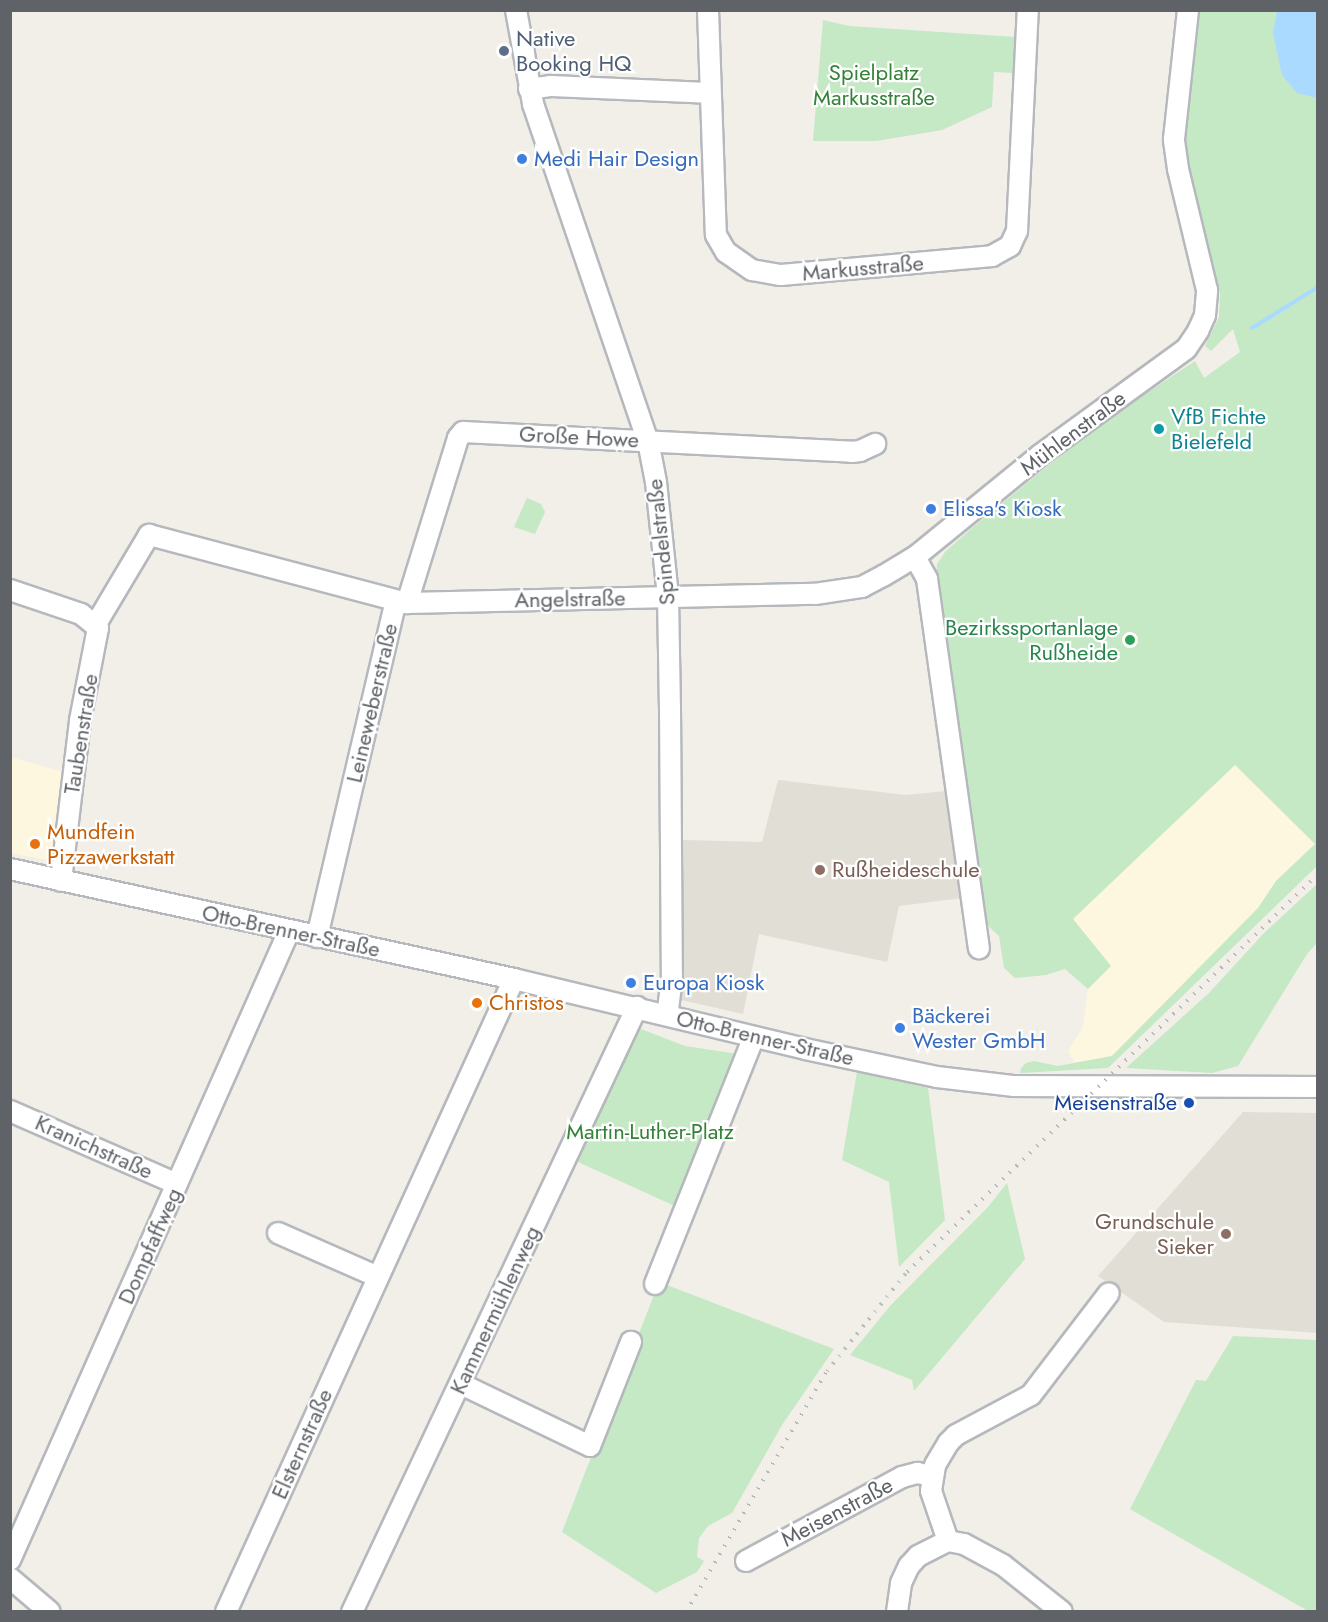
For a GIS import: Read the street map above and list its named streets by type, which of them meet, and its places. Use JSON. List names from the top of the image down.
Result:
{
  "streets": {
    "street": [
      "Markusstraße",
      "Mühlenstraße",
      "Große Howe",
      "Spindelstraße",
      "Angelstraße",
      "Leineweberstraße",
      "Taubenstraße",
      "Otto-Brenner-Straße",
      "Kranichstraße",
      "Dompfaffweg",
      "Kammermühlenweg",
      "Elsternstraße",
      "Meisenstraße"
    ]
  },
  "crossings": [
    ["Mühlenstraße", "Angelstraße"],
    ["Große Howe", "Spindelstraße"],
    ["Große Howe", "Angelstraße"],
    ["Große Howe", "Leineweberstraße"],
    ["Spindelstraße", "Angelstraße"],
    ["Spindelstraße", "Otto-Brenner-Straße"],
    ["Angelstraße", "Leineweberstraße"],
    ["Leineweberstraße", "Taubenstraße"],
    ["Leineweberstraße", "Otto-Brenner-Straße"],
    ["Taubenstraße", "Otto-Brenner-Straße"],
    ["Otto-Brenner-Straße", "Dompfaffweg"],
    ["Otto-Brenner-Straße", "Kammermühlenweg"],
    ["Otto-Brenner-Straße", "Elsternstraße"],
    ["Kranichstraße", "Dompfaffweg"]
  ],
  "parks": ["Spielplatz Markusstraße", "Martin-Luther-Platz"],
  "places": [
    "Native Booking HQ",
    "Medi Hair Design",
    "VfB Fichte Bielefeld",
    "Elissa's Kiosk",
    "Bezirkssportanlage Rußheide",
    "Mundfein Pizzawerkstatt",
    "Rußheideschule",
    "Europa Kiosk",
    "Christos",
    "Bäckerei Wester GmbH",
    "Meisenstraße",
    "Grundschule Sieker"
  ]
}
